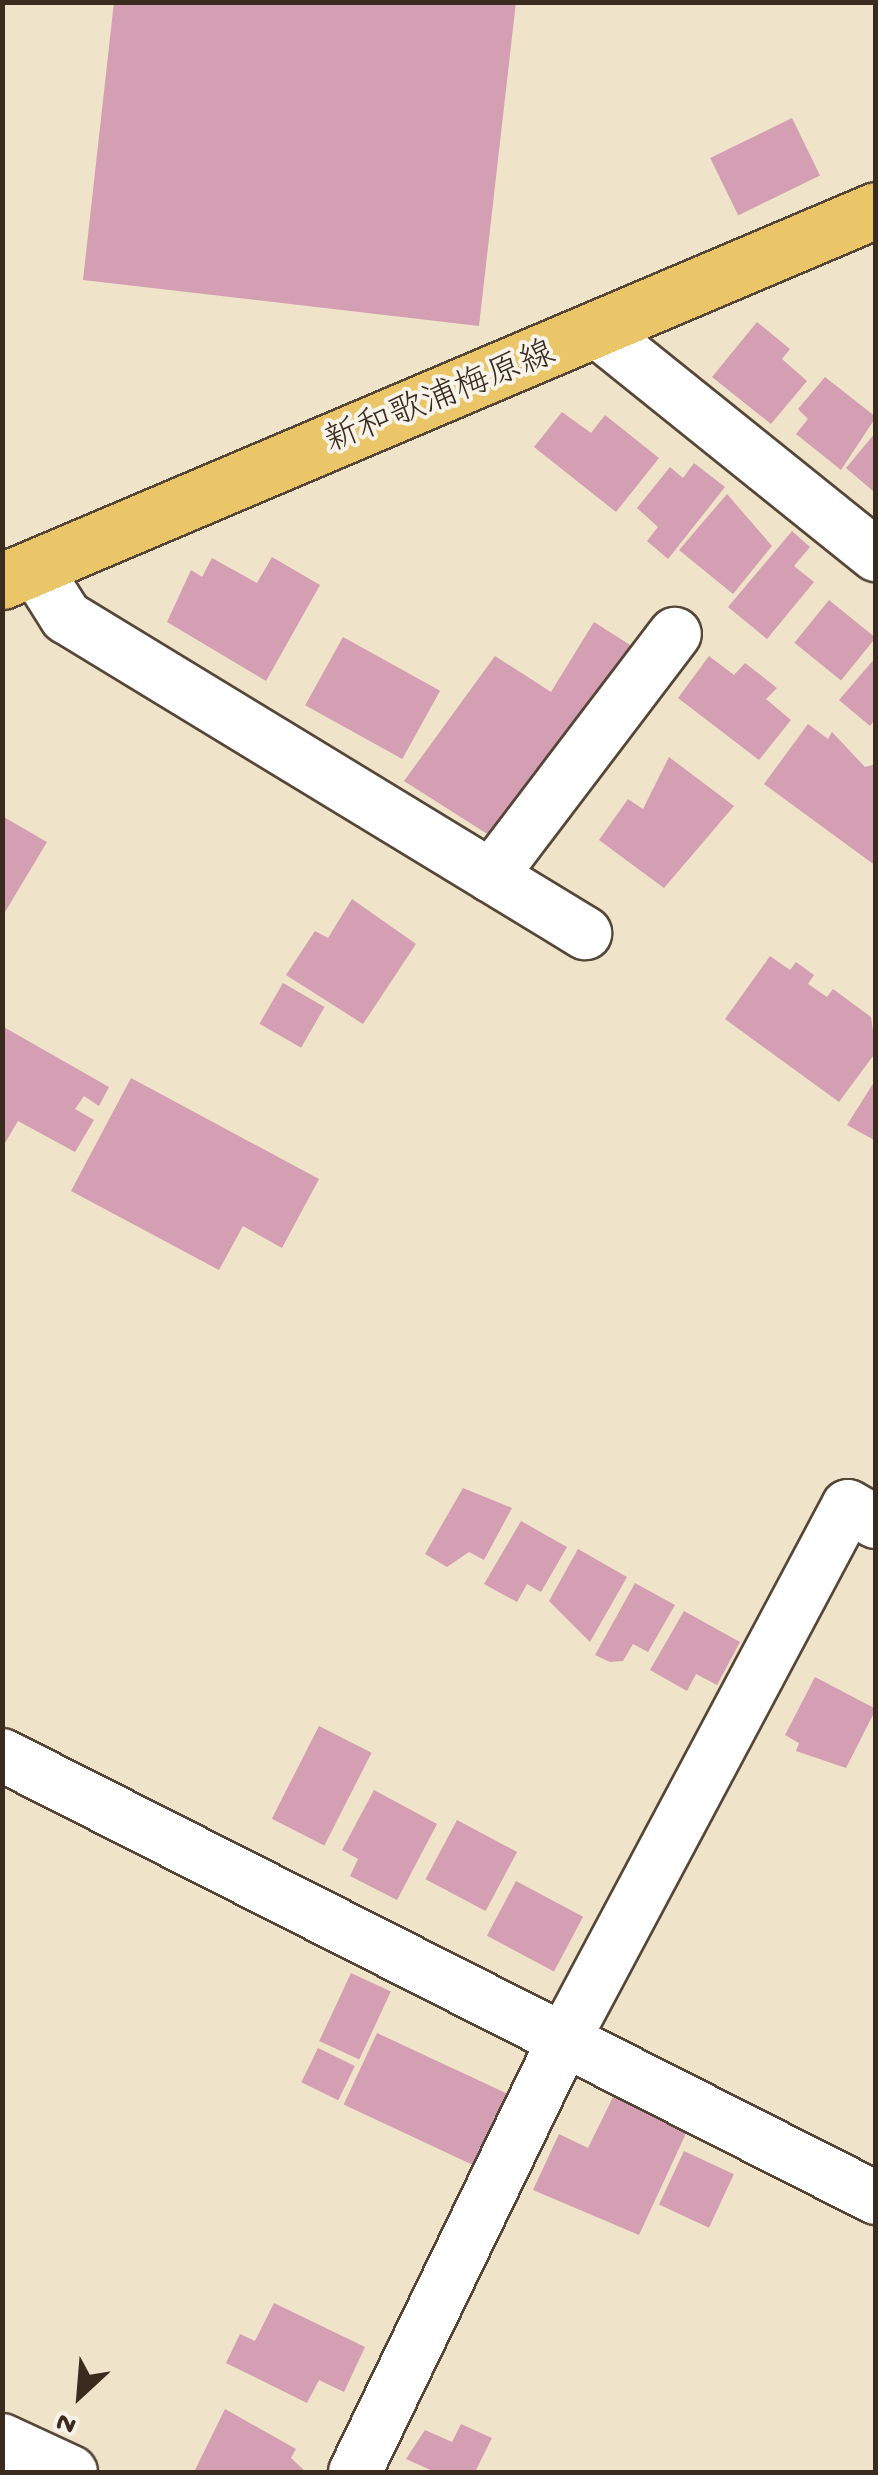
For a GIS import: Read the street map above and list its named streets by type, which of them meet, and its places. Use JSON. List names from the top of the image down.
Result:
{
  "streets": {
    "main road": ["新和歌浦梅原線"]
  },
  "north": "bottom left"
}
